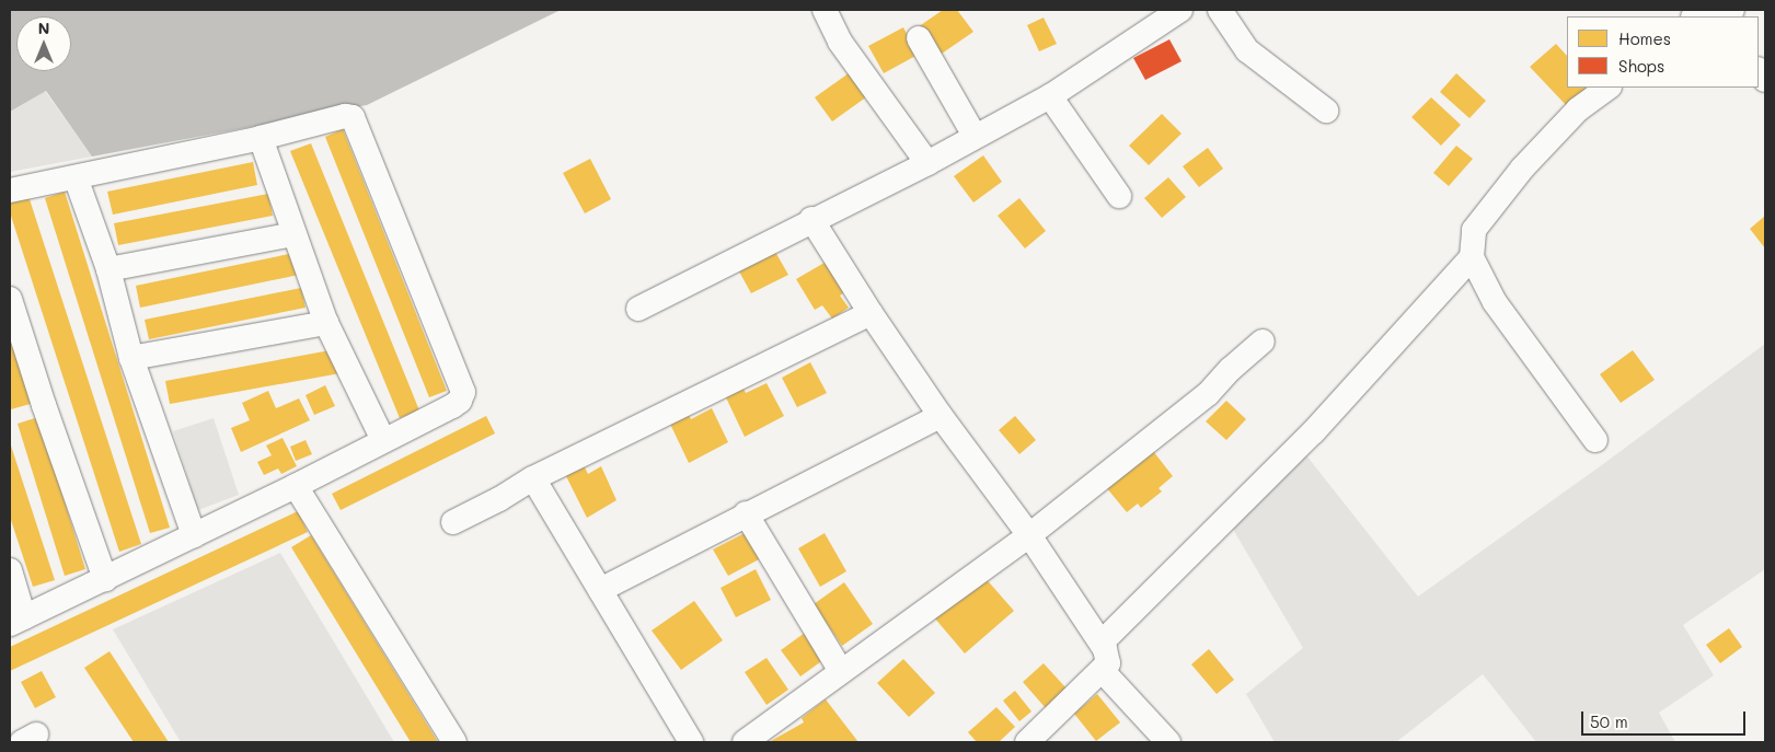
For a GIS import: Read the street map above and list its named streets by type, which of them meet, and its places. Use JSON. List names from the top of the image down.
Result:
{
  "legend": ["Homes", "Shops"],
  "scale_bar": "50 m",
  "north": "top"
}
